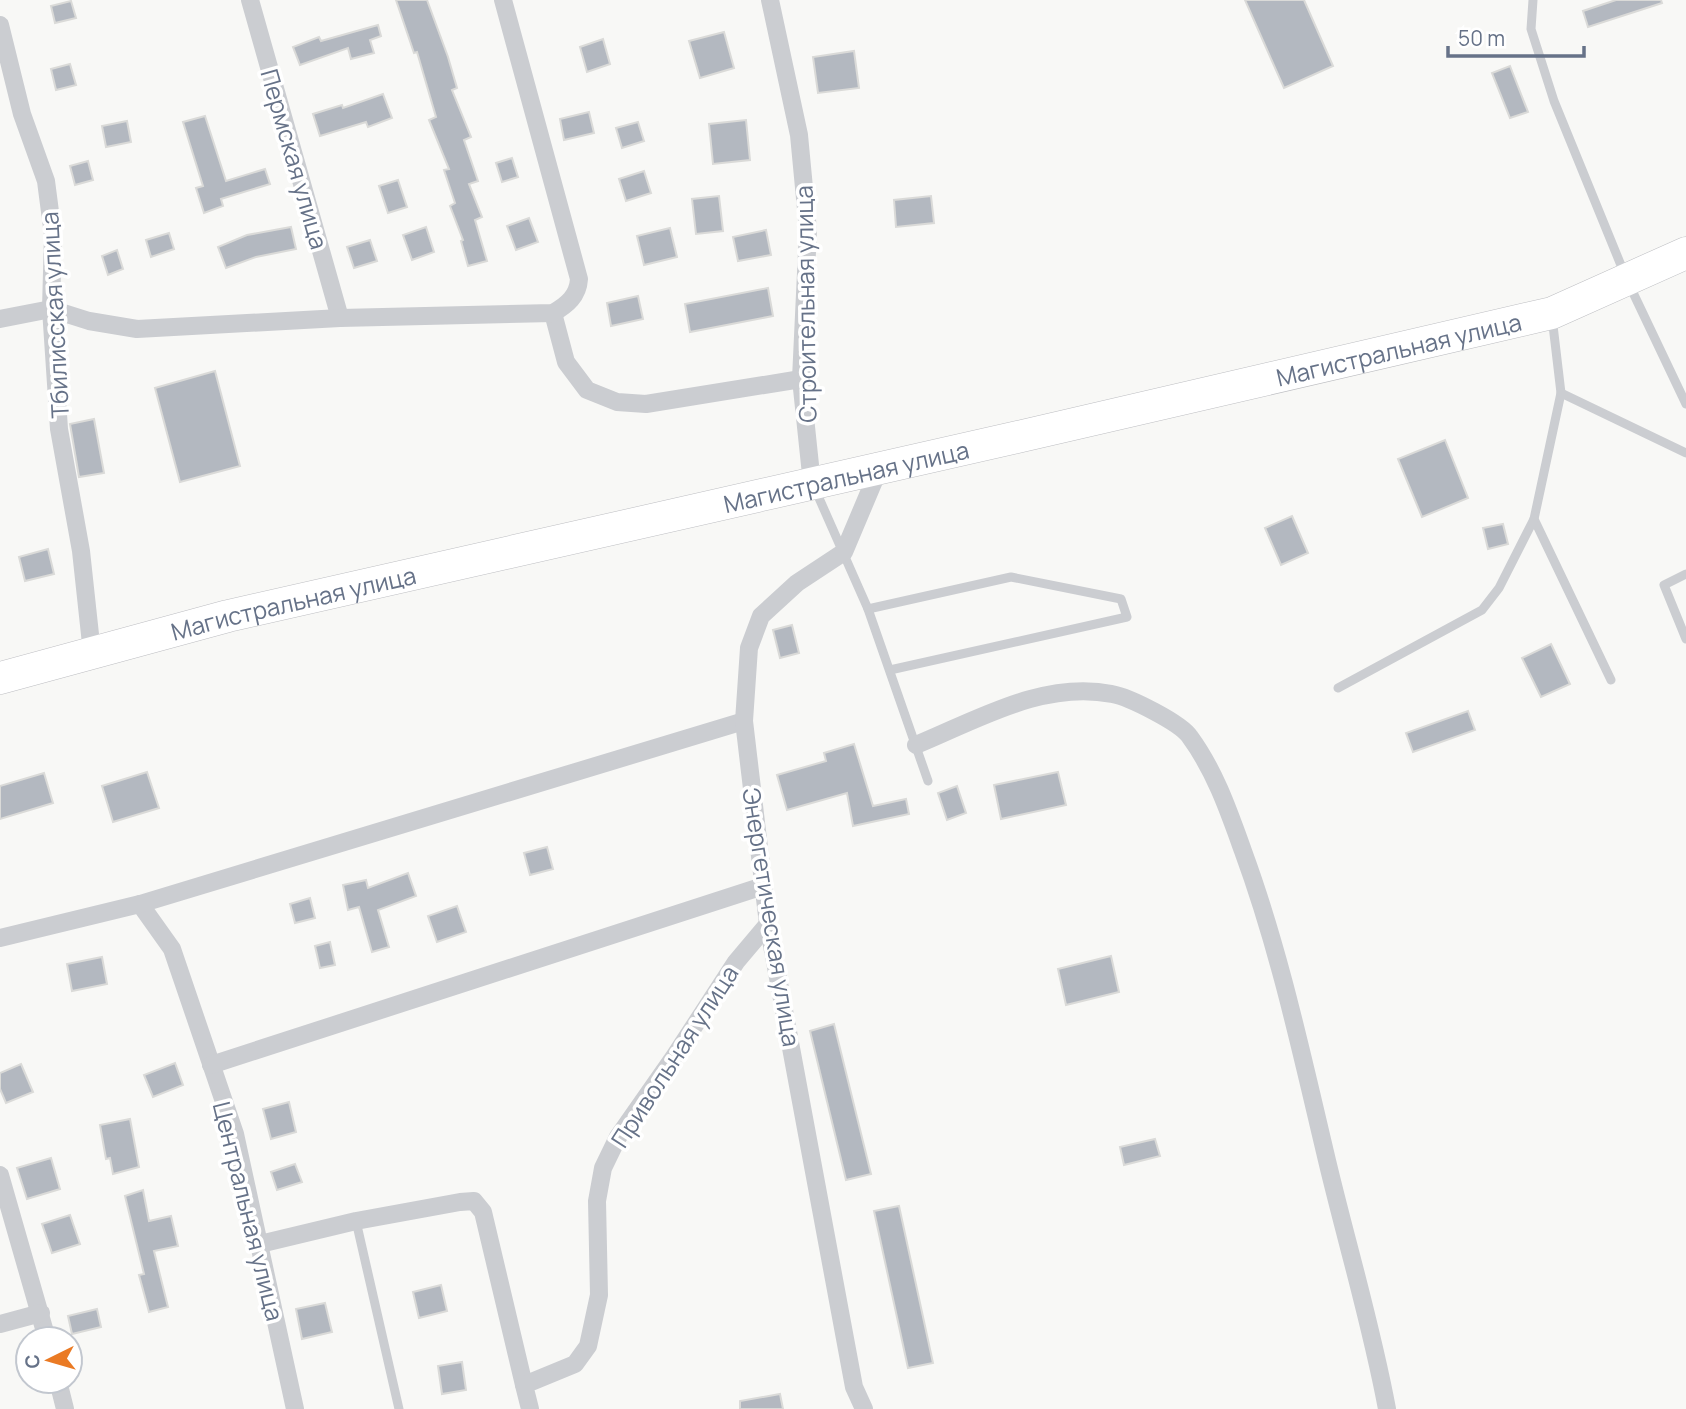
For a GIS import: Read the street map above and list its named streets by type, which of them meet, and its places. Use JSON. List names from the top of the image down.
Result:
{
  "streets": {
    "highway": ["Магистральная улица"],
    "street": [
      "Пермская улица",
      "Строительная улица",
      "Тбилисская улица",
      "Энергетическая улица",
      "Привольная улица",
      "Центральная улица"
    ]
  },
  "crossings": [
    ["Строительная улица", "Магистральная улица"],
    ["Тбилисская улица", "Магистральная улица"],
    ["Энергетическая улица", "Привольная улица"]
  ],
  "scale_bar": "50 m",
  "north": "left"
}
